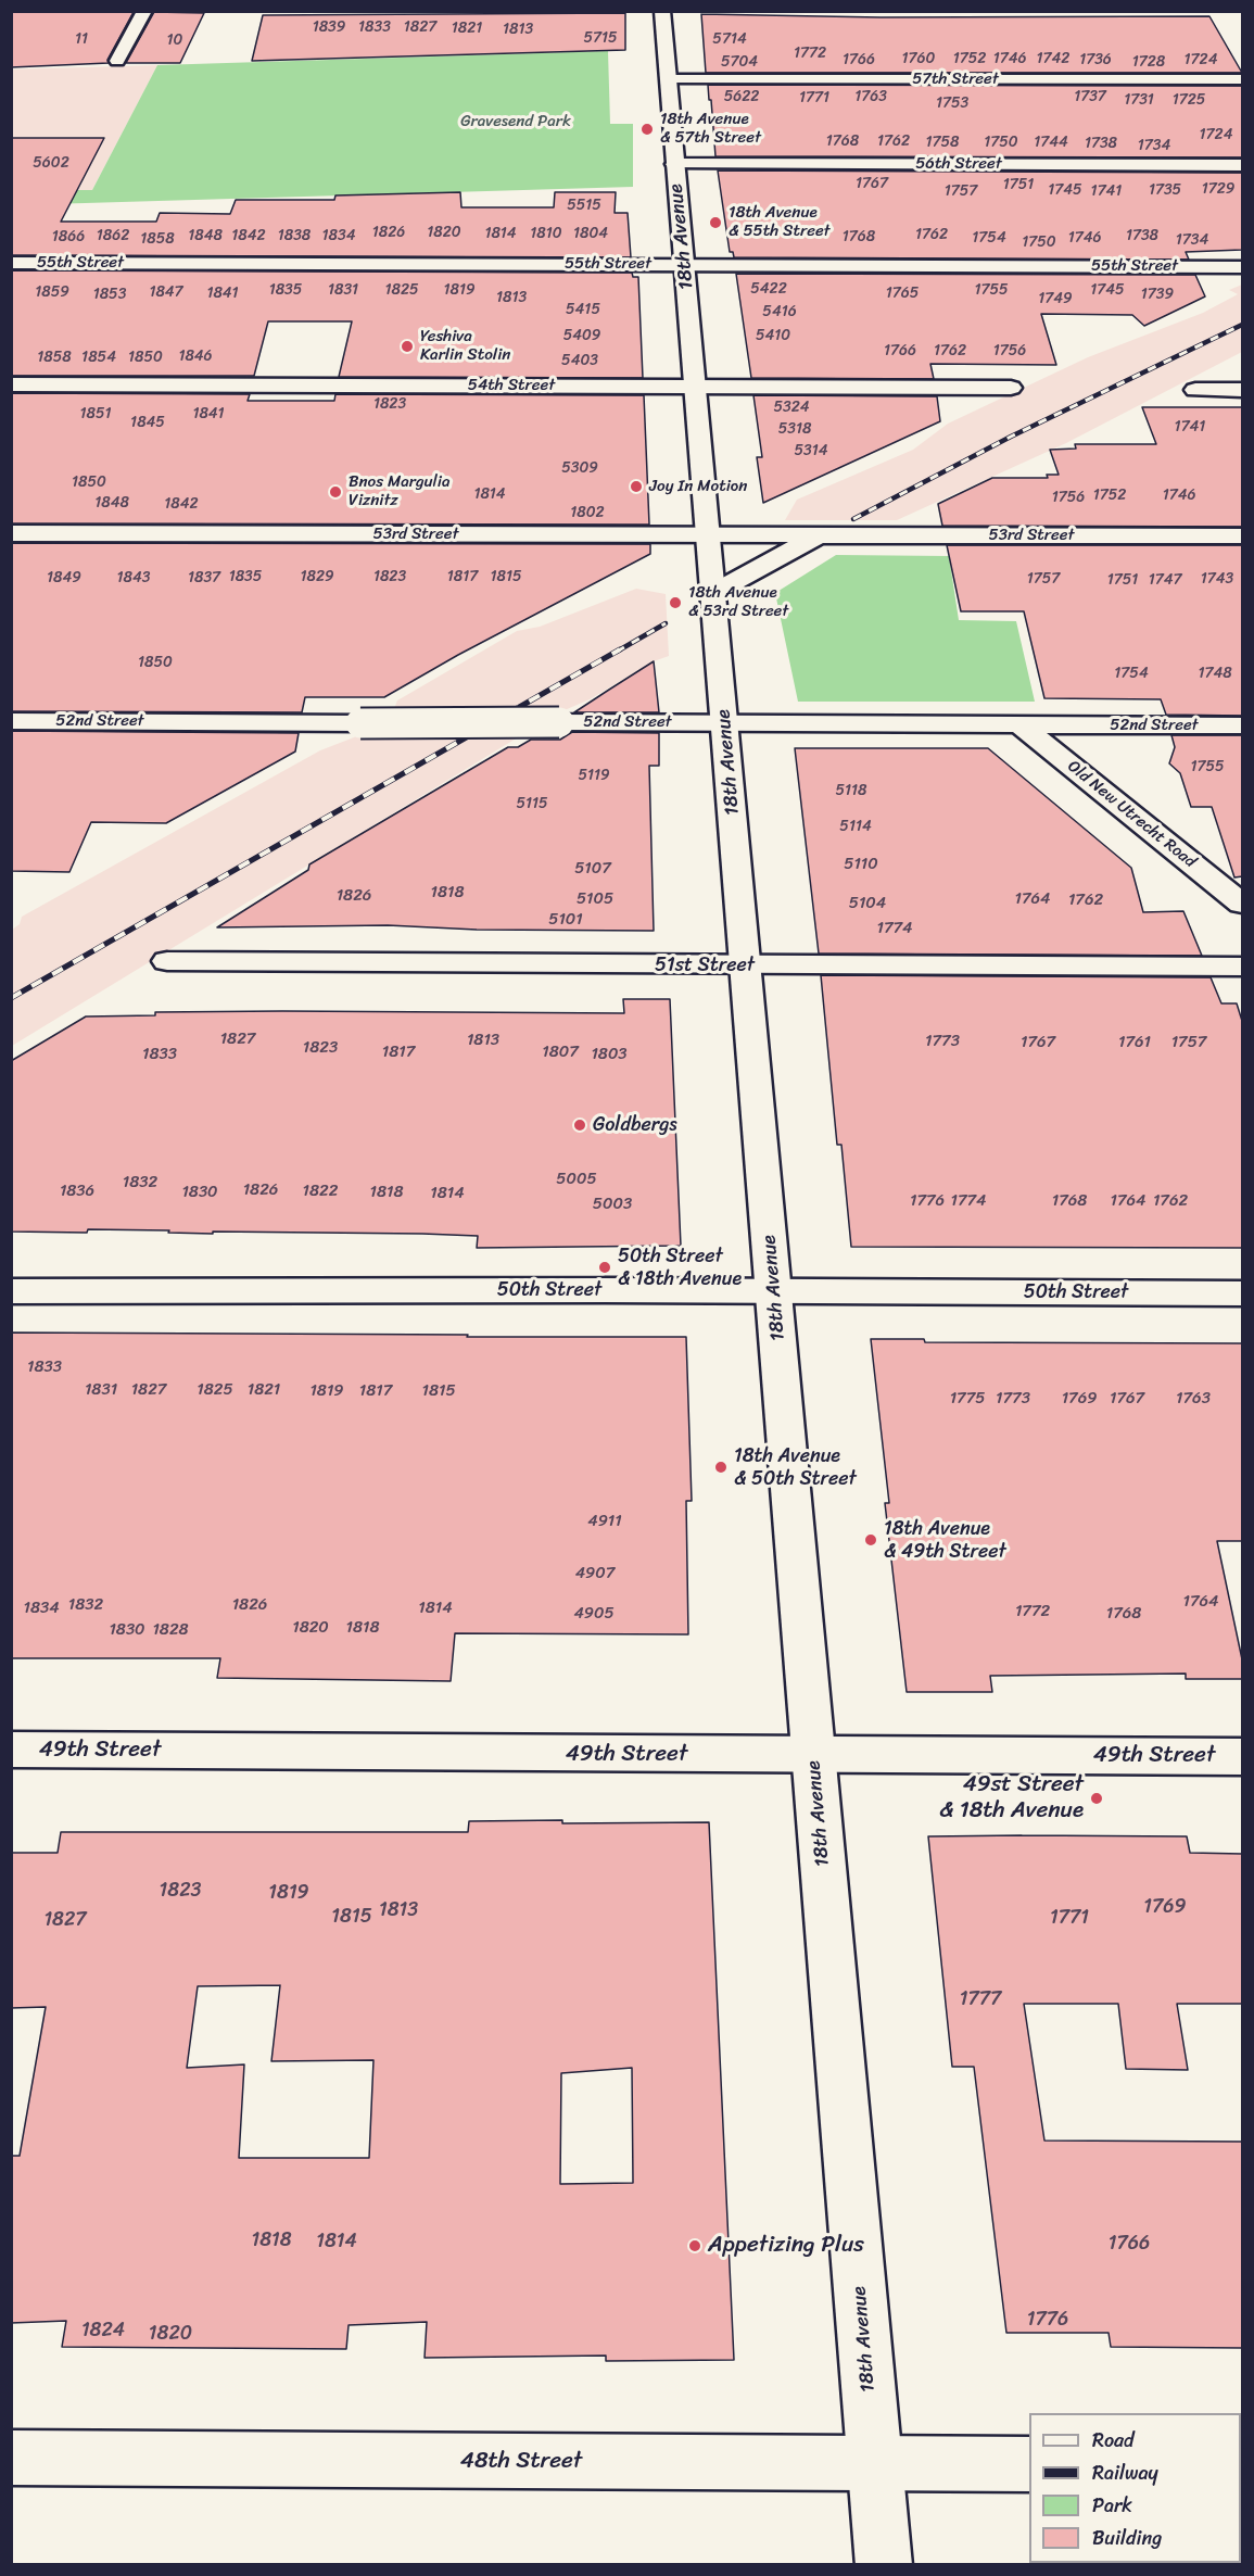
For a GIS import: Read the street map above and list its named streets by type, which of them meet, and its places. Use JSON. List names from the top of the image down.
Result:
{
  "streets": {
    "street": [
      "57th Street",
      "56th Street",
      "18th Avenue",
      "55th Street",
      "54th Street",
      "53rd Street",
      "52nd Street",
      "Old New Utrecht Road",
      "51st Street",
      "50th Street",
      "49th Street",
      "48th Street"
    ]
  },
  "crossings": [
    ["57th Street", "18th Avenue"],
    ["56th Street", "18th Avenue"],
    ["18th Avenue", "55th Street"],
    ["18th Avenue", "54th Street"],
    ["18th Avenue", "53rd Street"],
    ["18th Avenue", "52nd Street"],
    ["18th Avenue", "51st Street"],
    ["18th Avenue", "50th Street"],
    ["18th Avenue", "49th Street"],
    ["18th Avenue", "48th Street"],
    ["52nd Street", "Old New Utrecht Road"]
  ],
  "parks": ["Gravesend Park"],
  "places": [
    "18th Avenue & 57th Street",
    "18th Avenue & 55th Street",
    "Yeshiva Karlin Stolin",
    "Joy In Motion",
    "Bnos Margulia Viznitz",
    "18th Avenue & 53rd Street",
    "Goldbergs",
    "50th Street & 18th Avenue",
    "18th Avenue & 50th Street",
    "18th Avenue & 49th Street",
    "49st Street & 18th Avenue",
    "Appetizing Plus"
  ],
  "house_numbers": [
    "1839",
    "1833",
    "1827",
    "1821",
    "1813",
    "5715",
    "11",
    "5714",
    "10",
    "1772",
    "1760",
    "1752",
    "1746",
    "1742",
    "1766",
    "1736",
    "1724",
    "5704",
    "1728",
    "5622",
    "1763",
    "1737",
    "1771",
    "1731",
    "1725",
    "1753",
    "1724",
    "1768",
    "1762",
    "1758",
    "1750",
    "1744",
    "1738",
    "1734",
    "5602",
    "1767",
    "1751",
    "1729",
    "1745",
    "1735",
    "1757",
    "1741",
    "5515",
    "1826",
    "1820",
    "1814",
    "1810",
    "1804",
    "1762",
    "1862",
    "1848",
    "1842",
    "1838",
    "1834",
    "1738",
    "1866",
    "1768",
    "1754",
    "1746",
    "1858",
    "1734",
    "1750",
    "5422",
    "1835",
    "1831",
    "1825",
    "1819",
    "1755",
    "1745",
    "1859",
    "1847",
    "1841",
    "1765",
    "1853",
    "1739",
    "1813",
    "1749",
    "5415",
    "5416",
    "5409",
    "5410",
    "1766",
    "1762",
    "1756",
    "1846",
    "1858",
    "1854",
    "1850",
    "5403",
    "1823",
    "5324",
    "1851",
    "1841",
    "1845",
    "1741",
    "5318",
    "5314",
    "5309",
    "1850",
    "1814",
    "1752",
    "1746",
    "1756",
    "1848",
    "1842",
    "1802",
    "1835",
    "1829",
    "1823",
    "1817",
    "1815",
    "1849",
    "1843",
    "1837",
    "1757",
    "1743",
    "1751",
    "1747",
    "1850",
    "1754",
    "1748",
    "1755",
    "5119",
    "5118",
    "5115",
    "5114",
    "5110",
    "5107",
    "1818",
    "1826",
    "5105",
    "1764",
    "1762",
    "5104",
    "5101",
    "1774",
    "1827",
    "1813",
    "1773",
    "1767",
    "1761",
    "1757",
    "1823",
    "1817",
    "1807",
    "1833",
    "1803",
    "5005",
    "1832",
    "1826",
    "1836",
    "1822",
    "1830",
    "1818",
    "1814",
    "1776",
    "1774",
    "1768",
    "1764",
    "1762",
    "5003",
    "1833",
    "1831",
    "1827",
    "1825",
    "1821",
    "1819",
    "1817",
    "1815",
    "1775",
    "1773",
    "1769",
    "1767",
    "1763",
    "4911",
    "4907",
    "1764",
    "1832",
    "1826",
    "1834",
    "1814",
    "1772",
    "4905",
    "1768",
    "1820",
    "1818",
    "1830",
    "1828",
    "1823",
    "1819",
    "1769",
    "1813",
    "1815",
    "1771",
    "1827",
    "1777",
    "1818",
    "1814",
    "1766",
    "1776",
    "1824",
    "1820"
  ],
  "legend": [
    "Road",
    "Railway",
    "Park",
    "Building"
  ]
}
